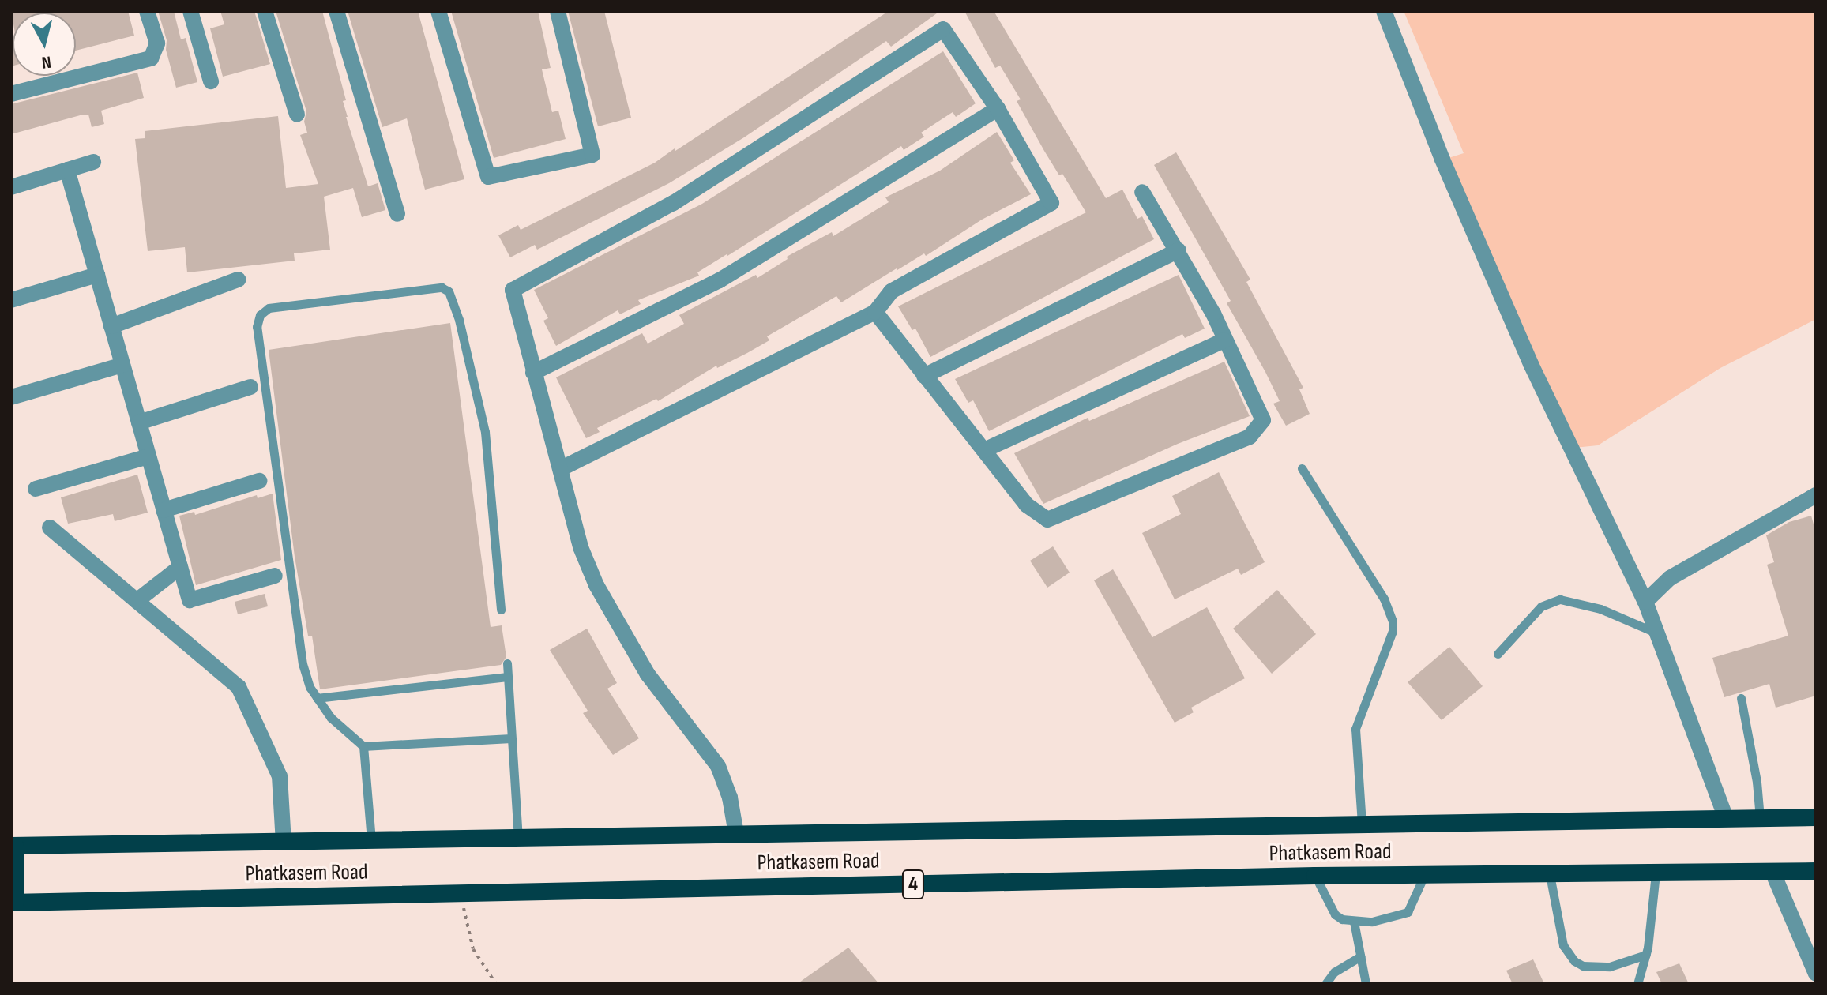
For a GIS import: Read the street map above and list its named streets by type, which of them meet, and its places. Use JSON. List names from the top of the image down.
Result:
{
  "streets": {
    "highway": ["Phatkasem Road", "4"]
  },
  "north": "bottom"
}
